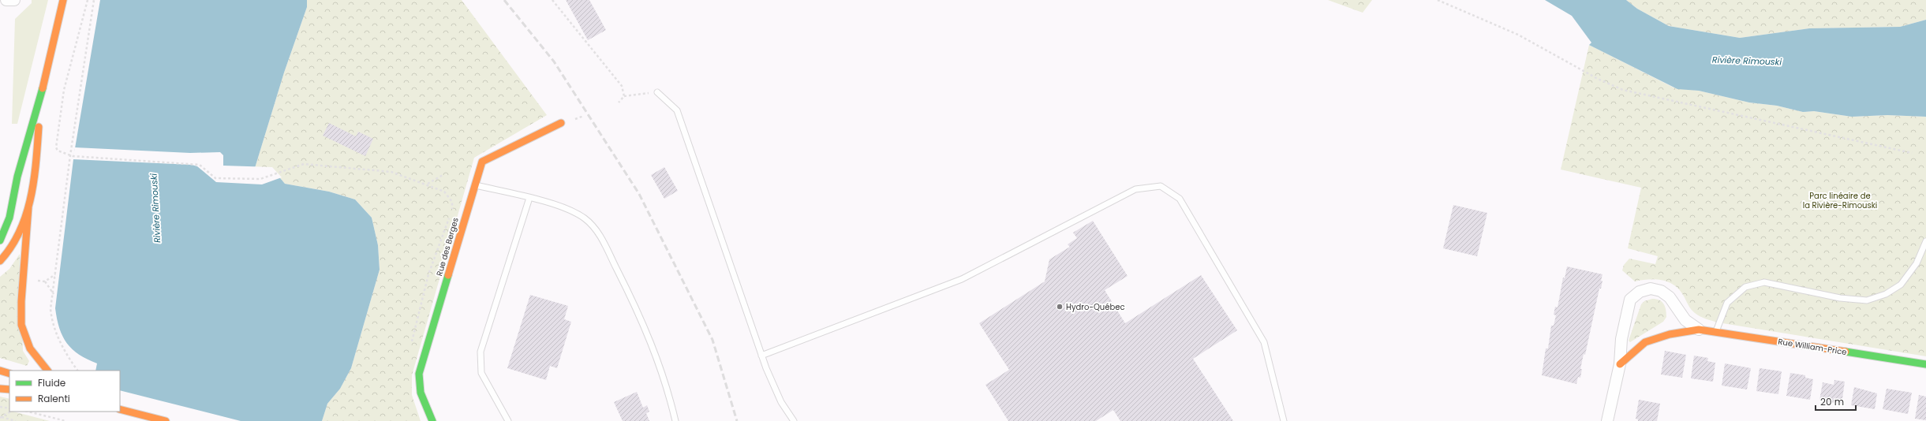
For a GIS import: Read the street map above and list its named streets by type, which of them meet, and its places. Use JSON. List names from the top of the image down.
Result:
{
  "streets": {
    "street": ["Rue des Berges", "Rue William-Price"]
  },
  "water": ["Rivière Rimouski"],
  "parks": ["Parc linéaire de la Rivière-Rimouski"],
  "places": ["Hydro-Québec"],
  "legend": ["Fluide", "Ralenti"],
  "scale_bar": "20 m"
}
